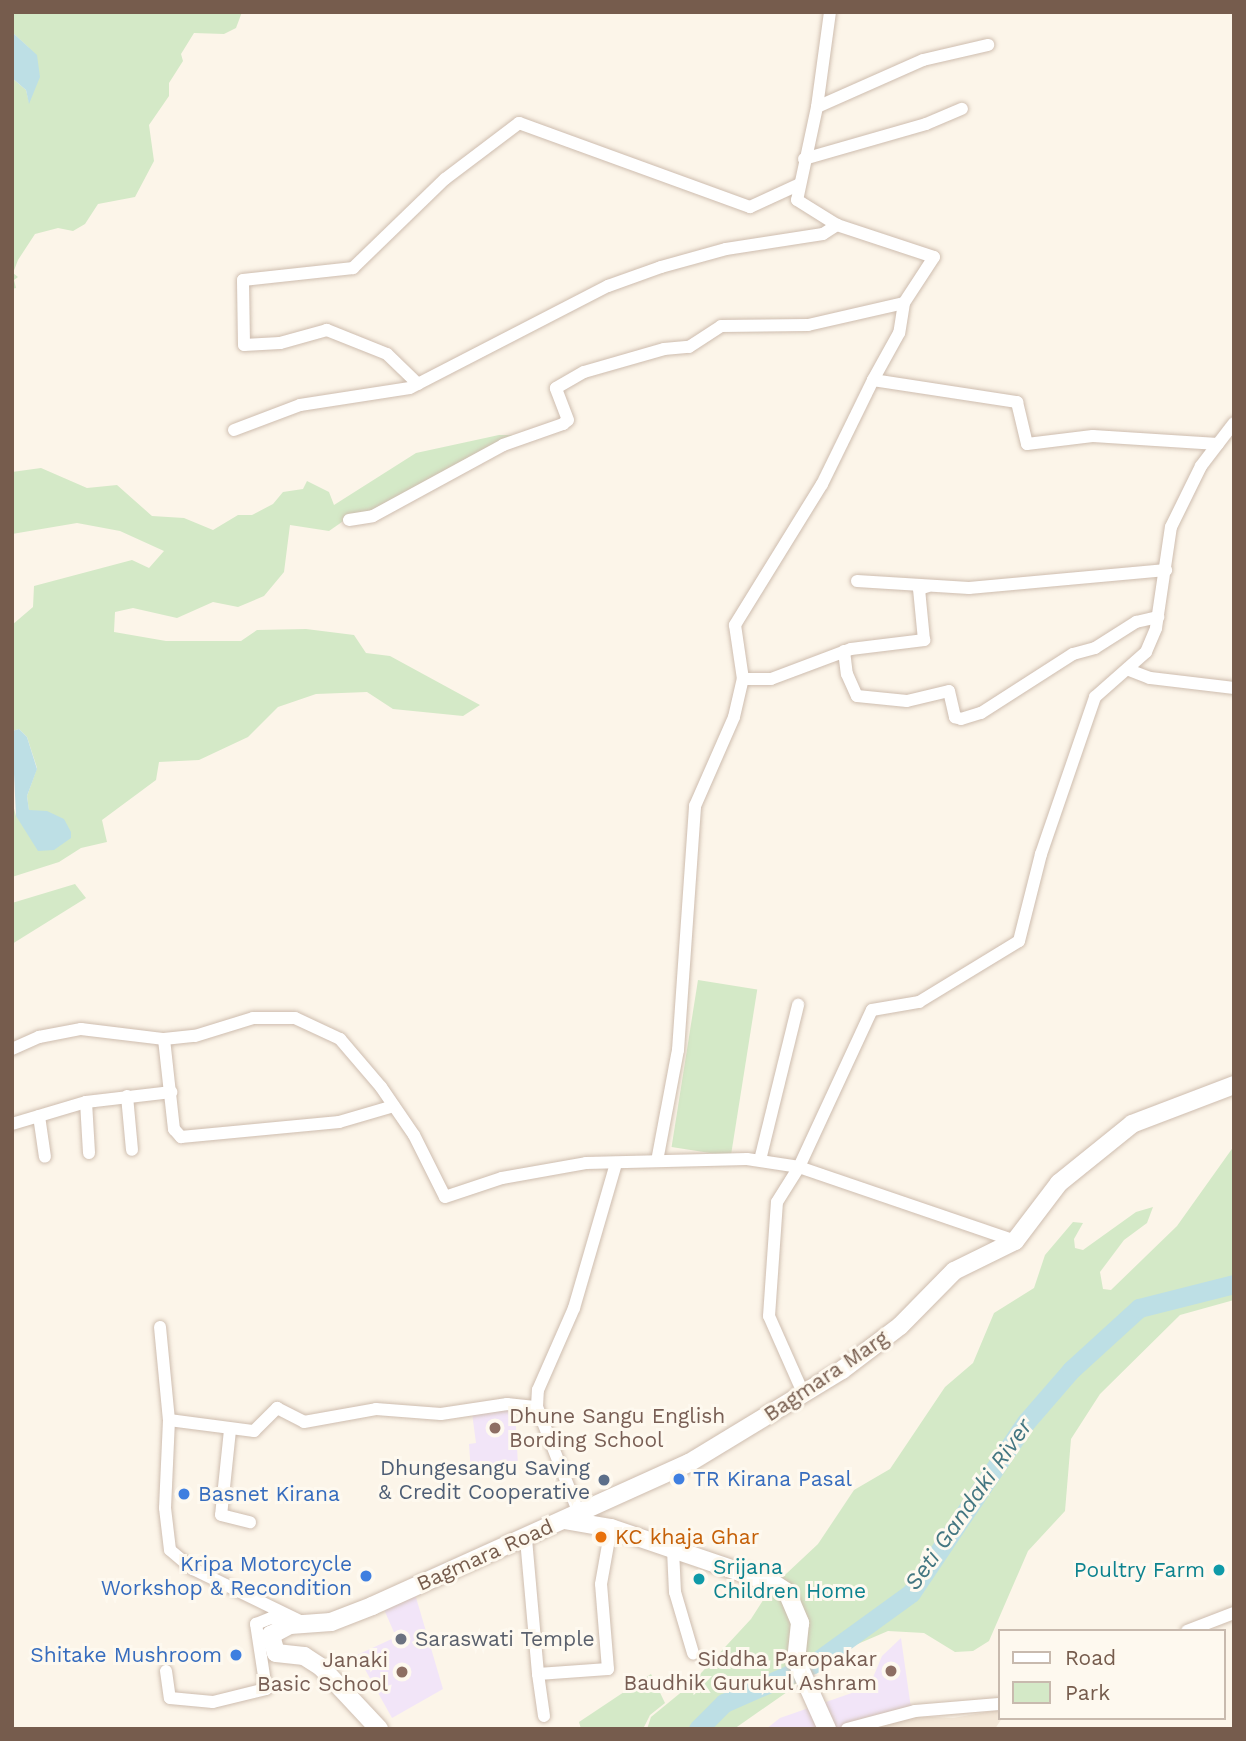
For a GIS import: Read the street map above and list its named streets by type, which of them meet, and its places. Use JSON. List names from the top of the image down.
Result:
{
  "streets": {
    "main road": ["Bagmara Marg", "Bagmara Road"]
  },
  "crossings": [
    ["Bagmara Marg", "Bagmara Road"]
  ],
  "water": ["Seti Gandaki River"],
  "places": [
    "Dhune Sangu English Bording School",
    "TR Kirana Pasal",
    "Dhungesangu Saving & Credit Cooperative",
    "Basnet Kirana",
    "KC khaja Ghar",
    "Poultry Farm",
    "Kripa Motorcycle Workshop & Recondition",
    "Srijana Children Home",
    "Saraswati Temple",
    "Shitake Mushroom",
    "Siddha Paropakar Baudhik Gurukul Ashram",
    "Janaki Basic School"
  ],
  "legend": ["Road", "Park"]
}
